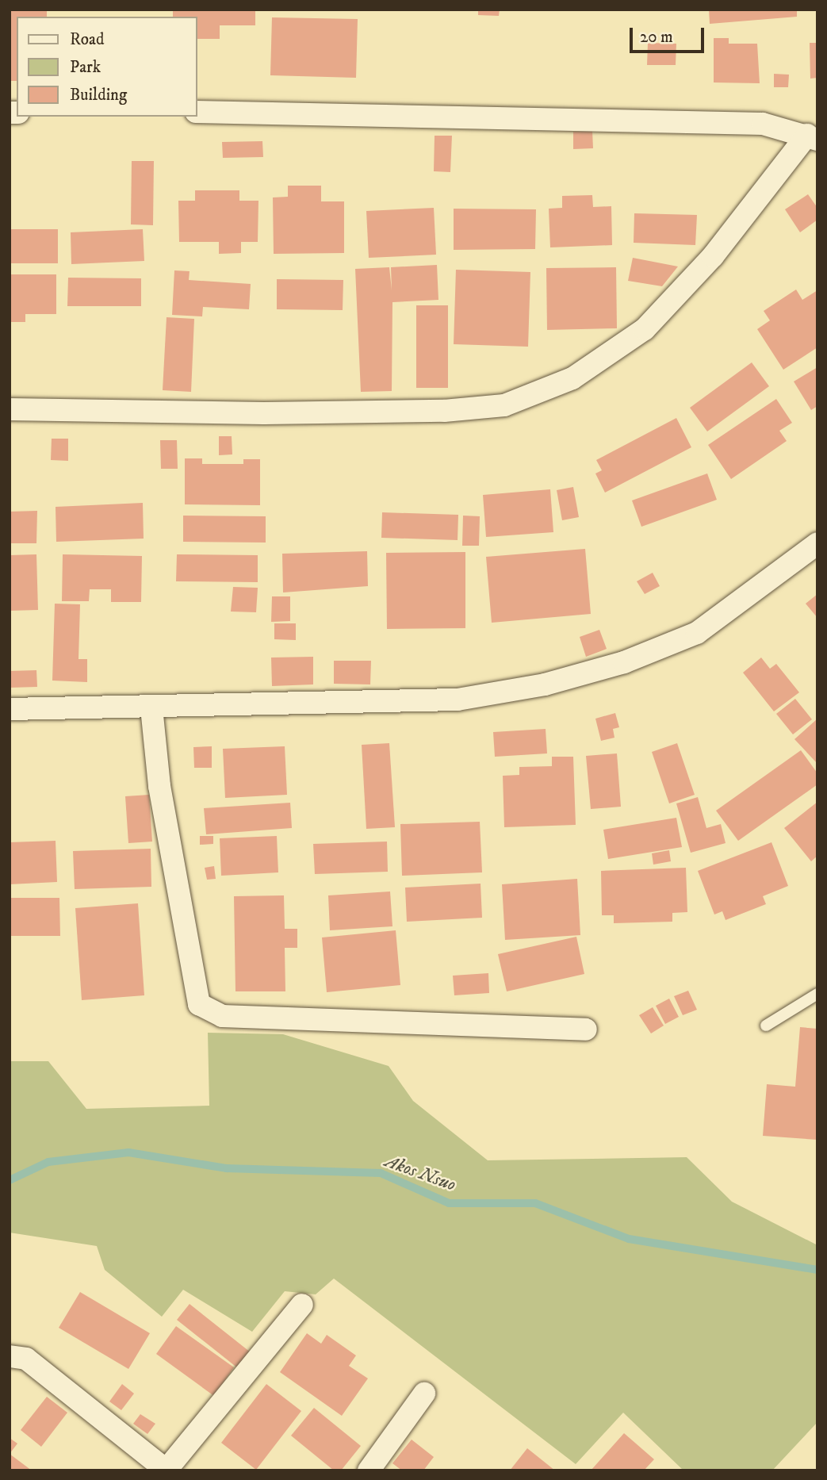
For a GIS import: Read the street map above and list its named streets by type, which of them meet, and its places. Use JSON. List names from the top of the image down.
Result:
{
  "water": ["Akos Nsuo"],
  "legend": ["Road", "Park", "Building"],
  "scale_bar": "20 m"
}
